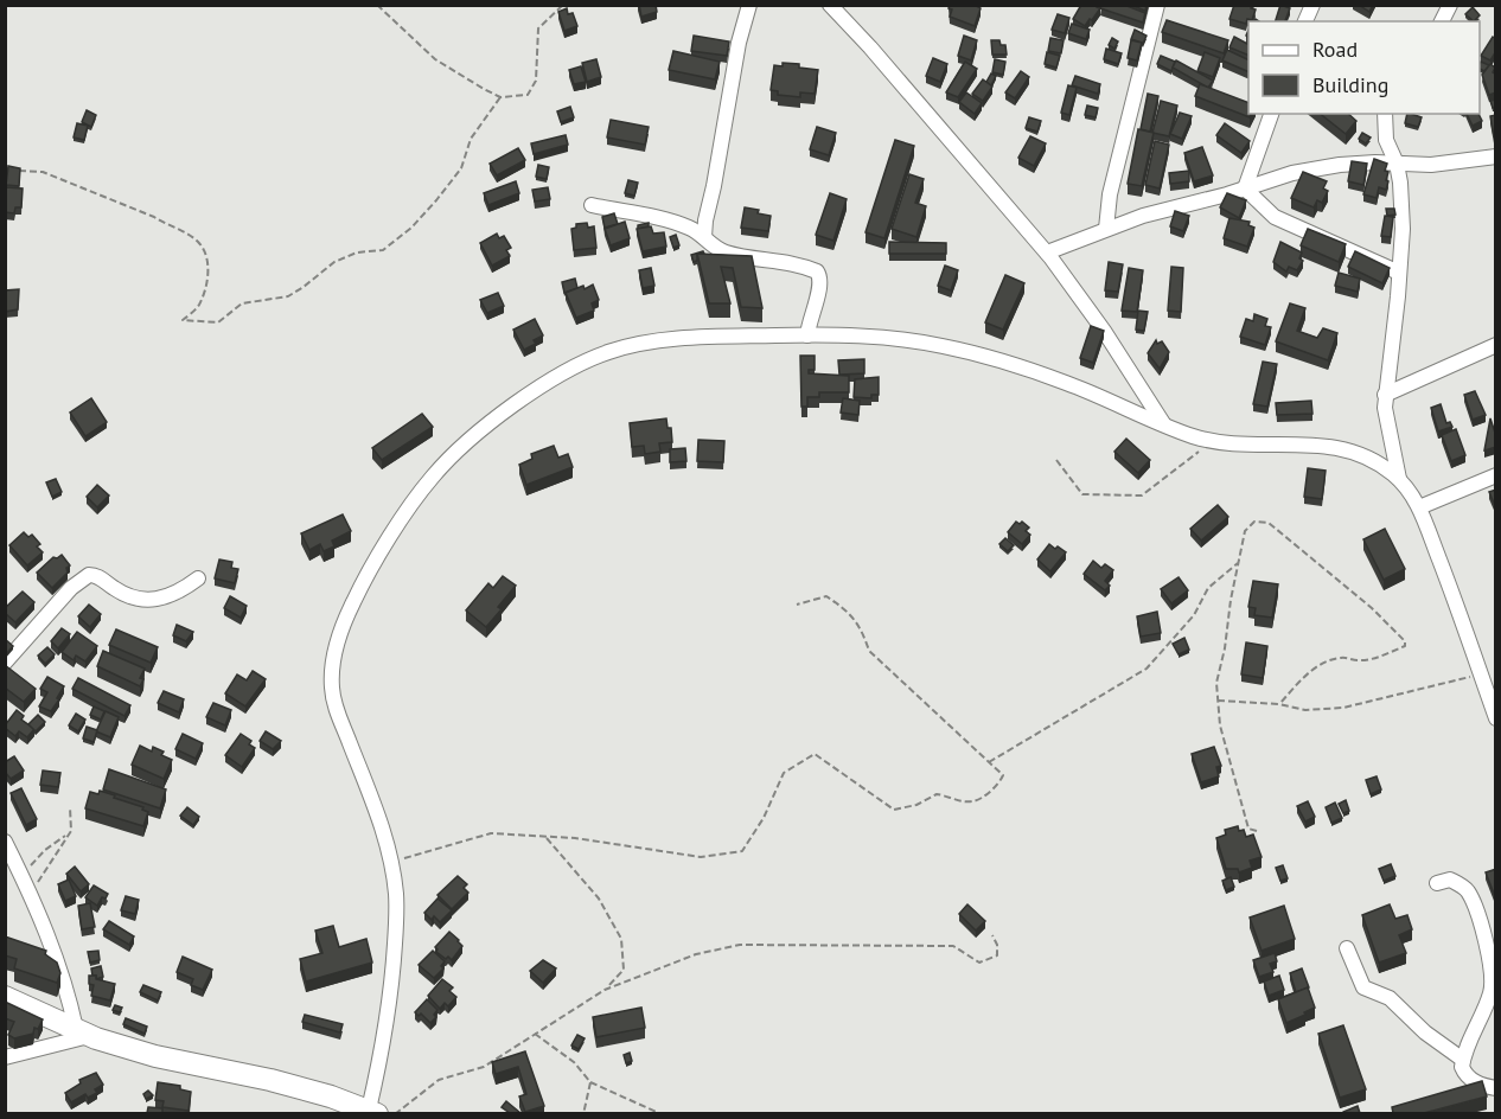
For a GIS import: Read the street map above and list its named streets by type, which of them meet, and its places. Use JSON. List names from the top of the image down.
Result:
{
  "legend": ["Road", "Building"]
}
